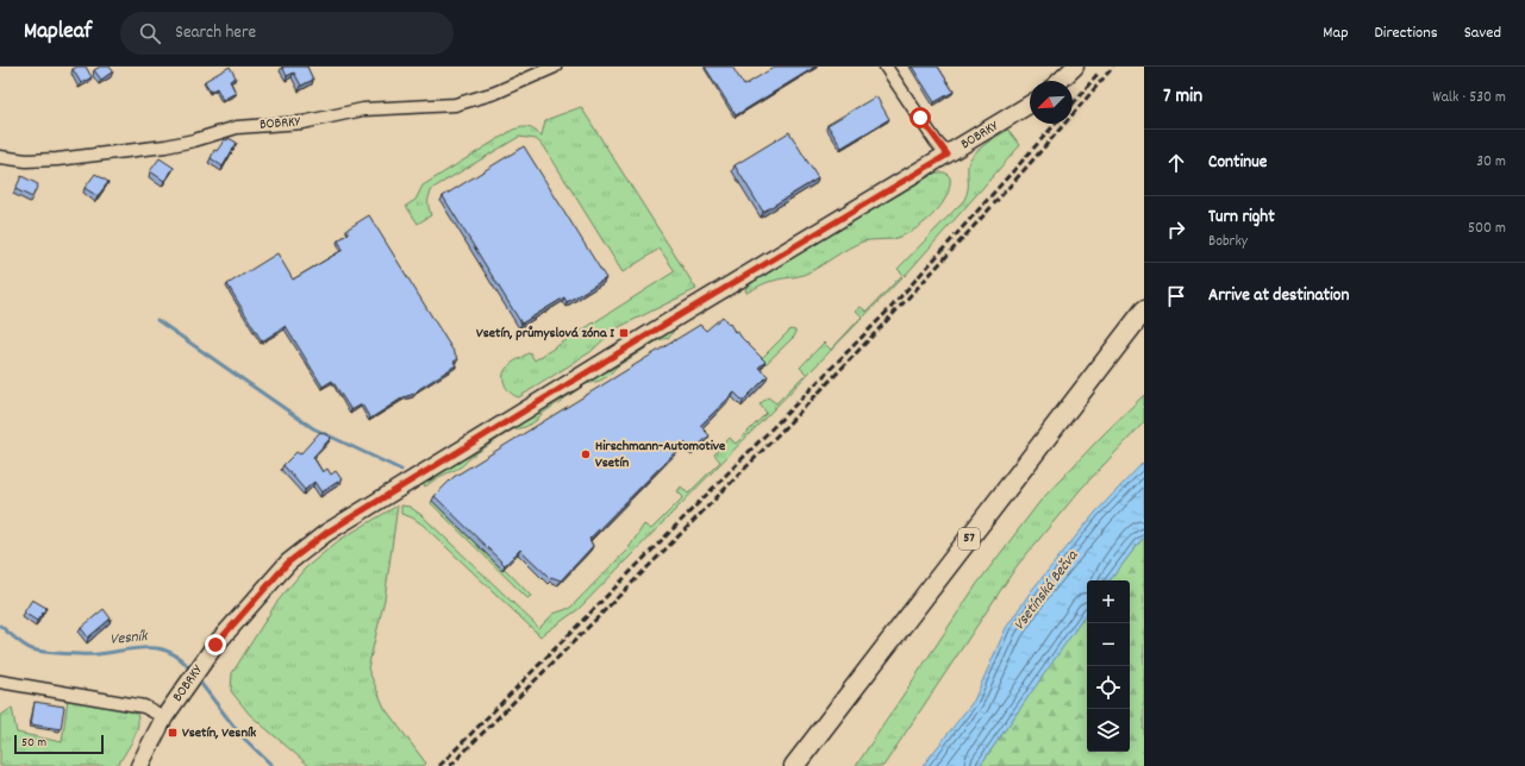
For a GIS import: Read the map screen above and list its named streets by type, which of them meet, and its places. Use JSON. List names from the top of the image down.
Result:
{
  "streets": {
    "main road": ["57"],
    "street": ["BOBRKY"]
  },
  "water": ["Vsetínská Bečva", "Vesník"],
  "places": {
    "transit": ["Vsetín, průmyslová zóna I", "Vsetín, Vesník"],
    "other": ["Hirschmann-Automotive Vsetín"]
  },
  "scale_bar": "50 m",
  "north": "bottom left",
  "page": {
    "header": "Mapleaf",
    "search": "Search here",
    "nav": ["Map", "Directions", "Saved"],
    "heading": ["7 min", "Walk · 530 m"],
    "list": [
      ["Continue", "30 m"],
      ["Turn right", "Bobrky", "500 m"],
      "Arrive at destination"
    ],
    "map_buttons": ["+", "−"],
    "scale": "50 m"
  }
}
